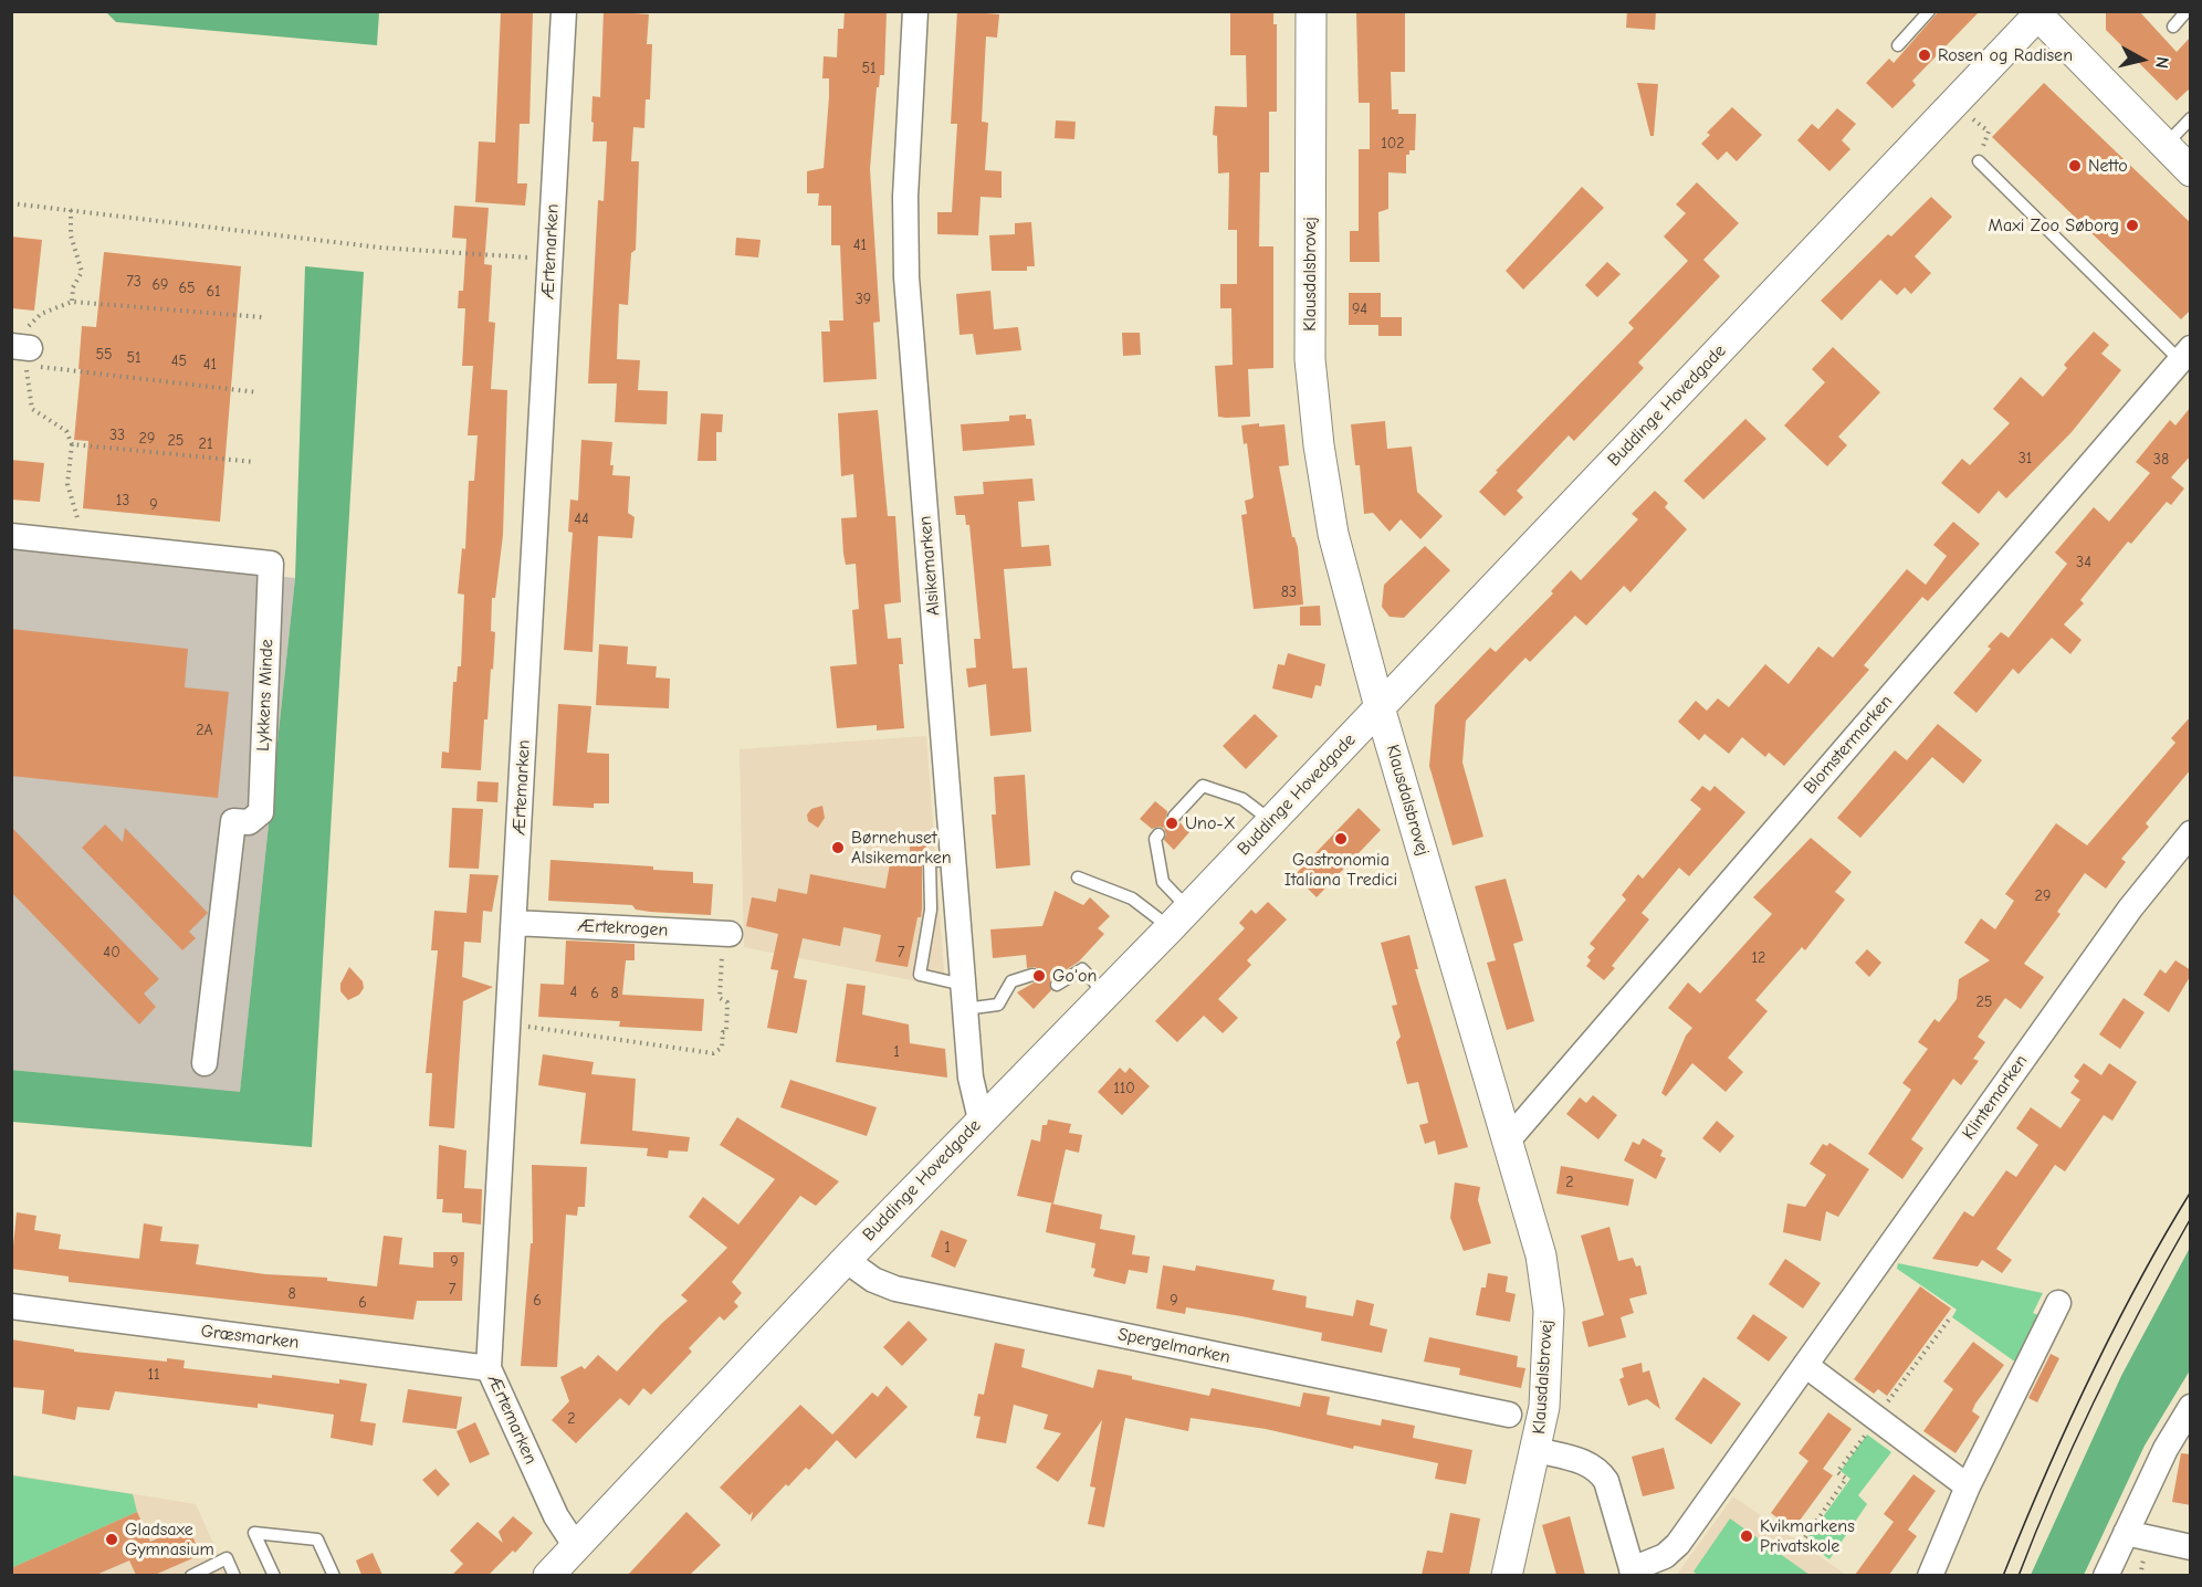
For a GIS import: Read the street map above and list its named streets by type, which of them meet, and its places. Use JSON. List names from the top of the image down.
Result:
{
  "streets": {
    "street": [
      "Ærtemarken",
      "Klausdalsbrovej",
      "Buddinge Hovedgade",
      "Alsikemarken",
      "Lykkens Minde",
      "Blomstermarken",
      "Ærtekrogen",
      "Klintemarken",
      "Græsmarken",
      "Spergelmarken"
    ]
  },
  "crossings": [
    ["Ærtemarken", "Buddinge Hovedgade"],
    ["Ærtemarken", "Ærtekrogen"],
    ["Ærtemarken", "Græsmarken"],
    ["Klausdalsbrovej", "Buddinge Hovedgade"],
    ["Klausdalsbrovej", "Blomstermarken"],
    ["Buddinge Hovedgade", "Alsikemarken"],
    ["Buddinge Hovedgade", "Spergelmarken"]
  ],
  "places": [
    "Rosen og Radisen",
    "Netto",
    "Maxi Zoo Søborg",
    "Uno-X",
    "Gastronomia Italiana Tredici",
    "Børnehuset Alsikemarken",
    "Go'on",
    "Kvikmarkens Privatskole",
    "Gladsaxe Gymnasium"
  ],
  "house_numbers": [
    "51",
    "102",
    "41",
    "73",
    "69",
    "65",
    "61",
    "39",
    "94",
    "55",
    "51",
    "45",
    "41",
    "33",
    "29",
    "25",
    "21",
    "31",
    "38",
    "13",
    "9",
    "44",
    "34",
    "83",
    "2A",
    "29",
    "40",
    "7",
    "12",
    "4",
    "6",
    "8",
    "25",
    "1",
    "110",
    "2",
    "1",
    "9",
    "7",
    "8",
    "6",
    "9",
    "6",
    "11",
    "2"
  ],
  "north": "right"
}
